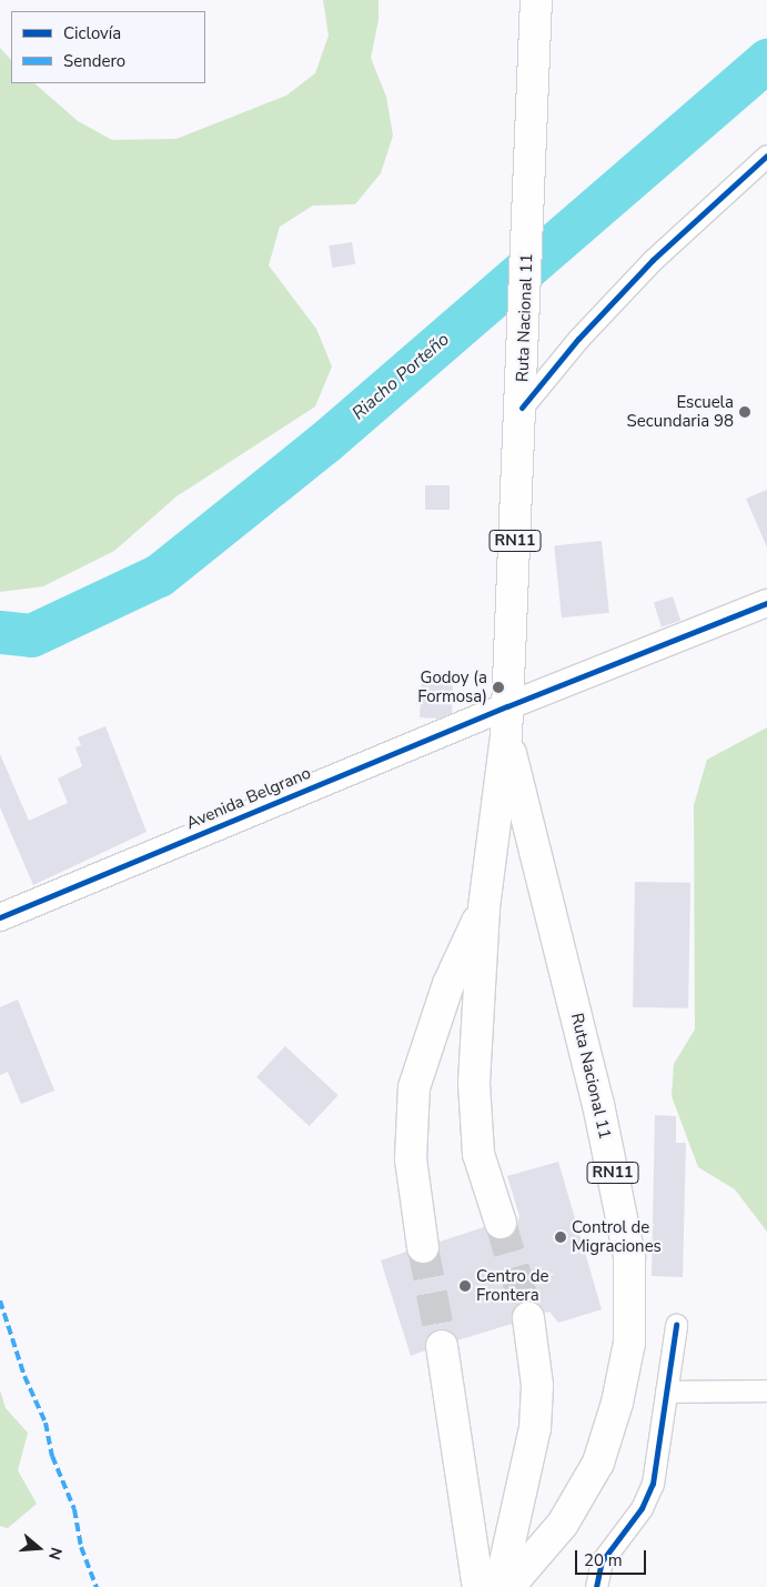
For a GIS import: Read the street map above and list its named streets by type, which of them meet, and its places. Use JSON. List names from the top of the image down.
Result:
{
  "streets": {
    "highway": ["Ruta Nacional 11", "RN11"],
    "street": ["Avenida Belgrano"]
  },
  "crossings": [
    ["Ruta Nacional 11", "Avenida Belgrano"]
  ],
  "water": ["Riacho Porteño"],
  "places": [
    "Escuela Secundaria 98",
    "Godoy (a Formosa)",
    "Control de Migraciones",
    "Centro de Frontera"
  ],
  "legend": ["Ciclovía", "Sendero"],
  "scale_bar": "20 m",
  "north": "right"
}
